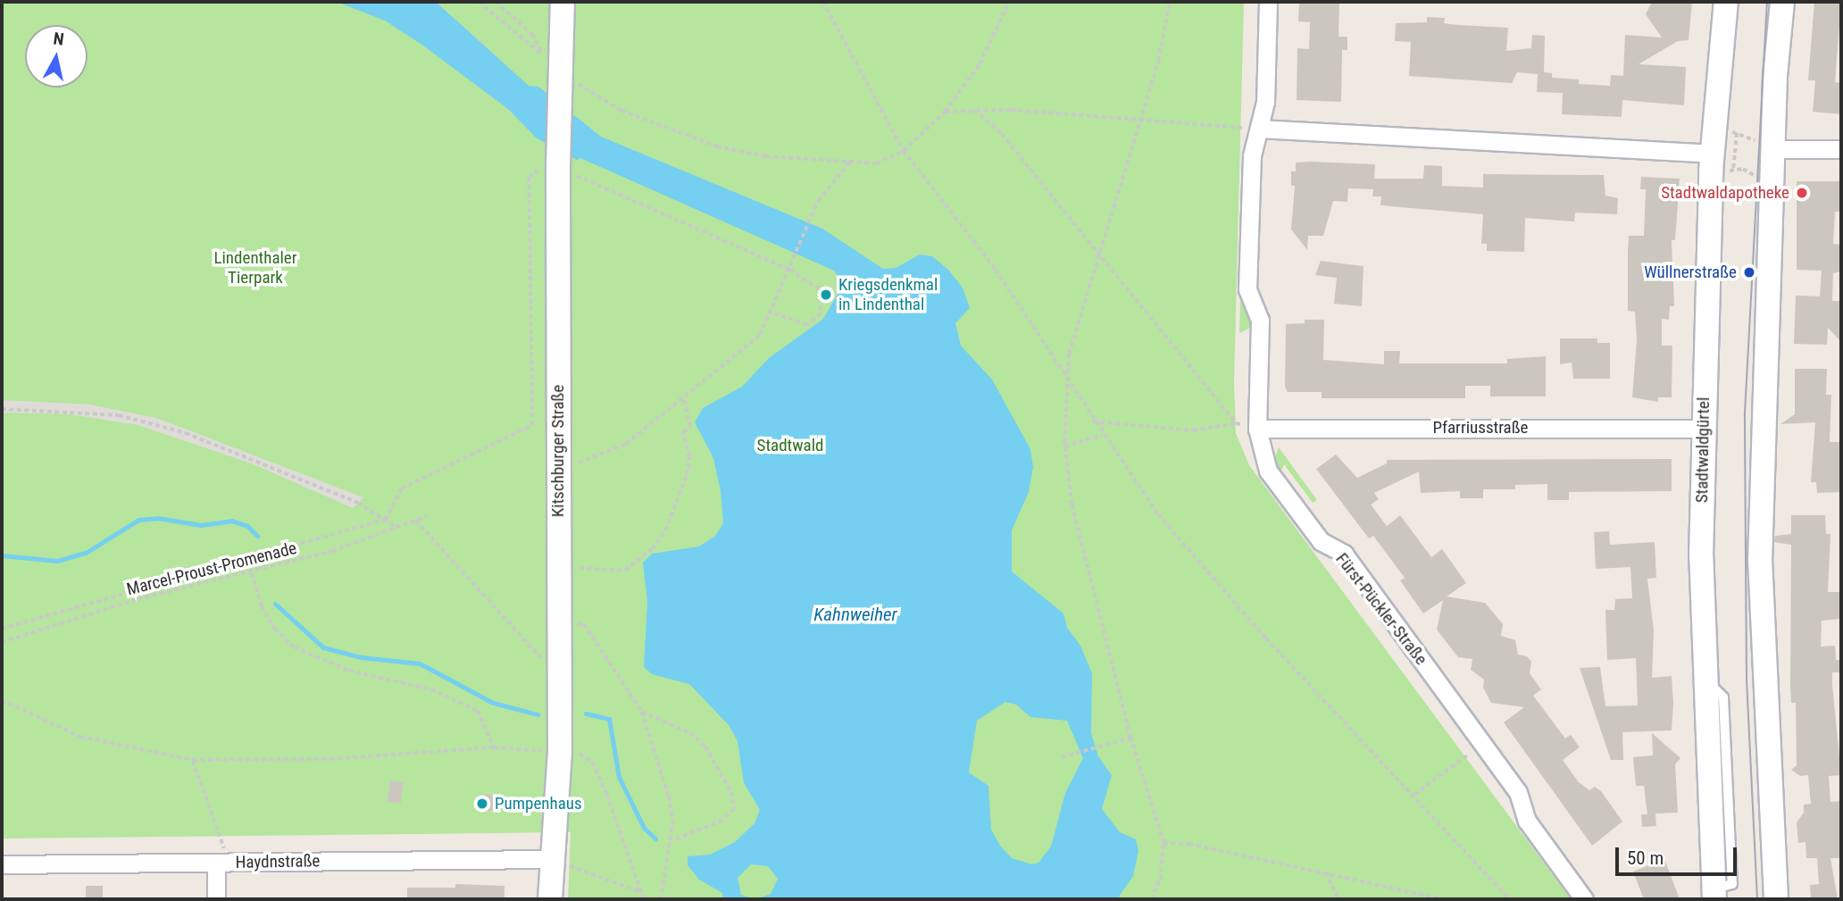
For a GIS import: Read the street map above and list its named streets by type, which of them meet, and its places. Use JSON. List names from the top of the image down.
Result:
{
  "streets": {
    "main road": ["Stadtwaldgürtel", "Kitschburger Straße"],
    "street": ["Pfarriusstraße", "Fürst-Pückler-Straße", "Haydnstraße"],
    "path": ["Marcel-Proust-Promenade"]
  },
  "crossings": [
    ["Pfarriusstraße", "Stadtwaldgürtel"],
    ["Pfarriusstraße", "Fürst-Pückler-Straße"],
    ["Kitschburger Straße", "Haydnstraße"]
  ],
  "water": ["Kahnweiher"],
  "parks": ["Lindenthaler Tierpark", "Stadtwald"],
  "places": [
    "Stadtwaldapotheke",
    "Wüllnerstraße",
    "Kriegsdenkmal in Lindenthal",
    "Pumpenhaus"
  ],
  "scale_bar": "50 m",
  "north": "top"
}
